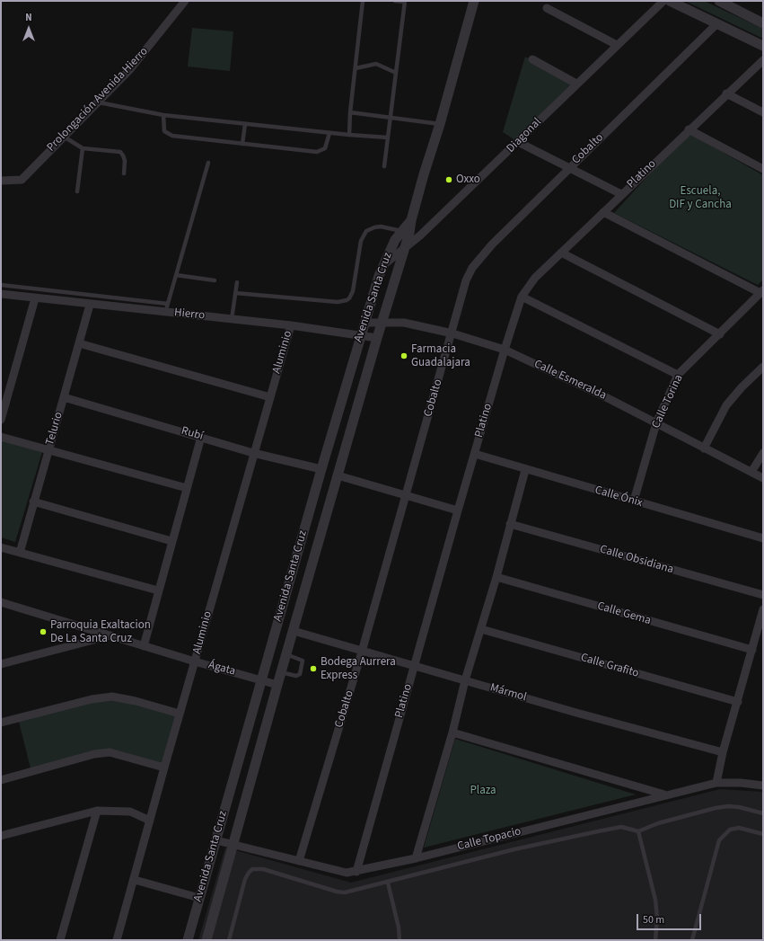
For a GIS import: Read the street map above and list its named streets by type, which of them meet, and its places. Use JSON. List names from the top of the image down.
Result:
{
  "streets": {
    "street": [
      "Prolongación Avenida Hierro",
      "Diagonal",
      "Cobalto",
      "Platino",
      "Avenida Santa Cruz",
      "Hierro",
      "Aluminio",
      "Calle Esmeralda",
      "Calle Torina",
      "Telurio",
      "Rubí",
      "Calle Ónix",
      "Calle Obsidiana",
      "Calle Gema",
      "Calle Grafito",
      "Ágata",
      "Mármol",
      "Calle Topacio"
    ]
  },
  "crossings": [
    ["Diagonal", "Avenida Santa Cruz"],
    ["Cobalto", "Calle Esmeralda"],
    ["Cobalto", "Mármol"],
    ["Cobalto", "Calle Topacio"],
    ["Platino", "Calle Esmeralda"],
    ["Platino", "Calle Ónix"],
    ["Platino", "Mármol"],
    ["Platino", "Calle Topacio"],
    ["Avenida Santa Cruz", "Hierro"],
    ["Avenida Santa Cruz", "Calle Esmeralda"],
    ["Avenida Santa Cruz", "Rubí"],
    ["Avenida Santa Cruz", "Ágata"],
    ["Avenida Santa Cruz", "Mármol"],
    ["Avenida Santa Cruz", "Calle Topacio"],
    ["Hierro", "Aluminio"],
    ["Hierro", "Telurio"],
    ["Aluminio", "Rubí"],
    ["Aluminio", "Ágata"],
    ["Calle Esmeralda", "Calle Torina"],
    ["Calle Torina", "Calle Ónix"],
    ["Telurio", "Rubí"]
  ],
  "parks": ["Escuela, DIF y Cancha", "Plaza"],
  "places": [
    "Oxxo",
    "Farmacia Guadalajara",
    "Parroquia Exaltacion De La Santa Cruz",
    "Bodega Aurrera Express"
  ],
  "scale_bar": "50 m",
  "north": "top"
}
